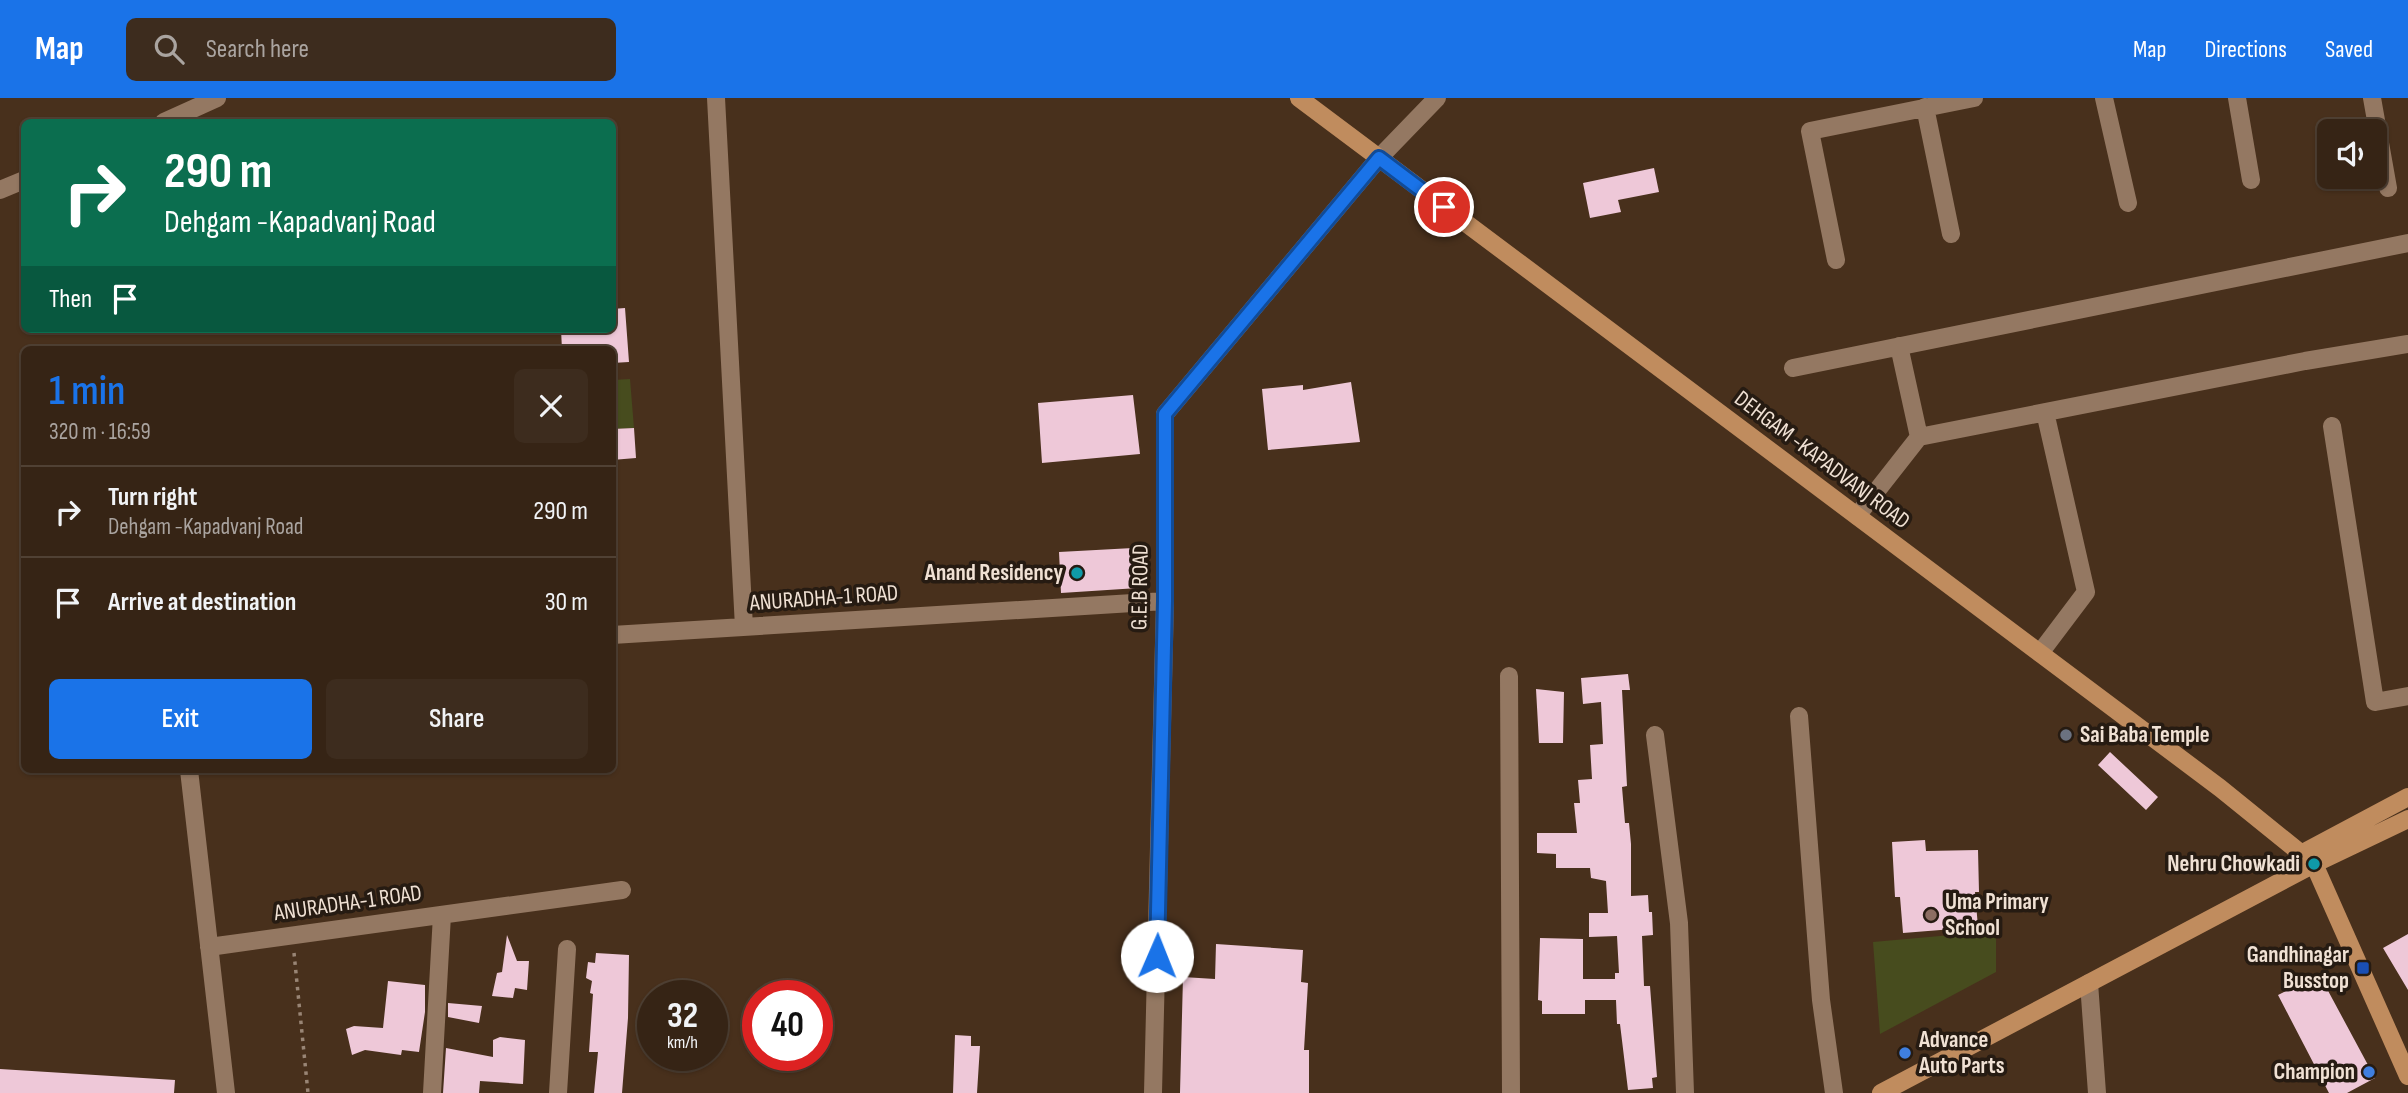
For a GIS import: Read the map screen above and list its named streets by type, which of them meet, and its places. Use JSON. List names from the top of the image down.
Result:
{
  "streets": {
    "main road": ["DEHGAM -KAPADVANJ ROAD"],
    "street": ["G.E.B ROAD", "ANURADHA-1 ROAD"]
  },
  "crossings": [
    ["DEHGAM -KAPADVANJ ROAD", "G.E.B ROAD"],
    ["G.E.B ROAD", "ANURADHA-1 ROAD"]
  ],
  "places": {
    "other": [
      "Anand Residency",
      "Sai Baba Temple",
      "Nehru Chowkadi",
      "Uma Primary School",
      "Advance Auto Parts",
      "Champion"
    ],
    "transit": ["Gandhinagar Busstop"]
  },
  "page": {
    "header": "Map",
    "search": "Search here",
    "nav": ["Map", "Directions", "Saved"],
    "turn": ["290 m", "Dehgam -Kapadvanj Road"],
    "then": "Then",
    "heading": ["1 min", "320 m · 16:59"],
    "list": [
      {
        "name": "Turn right",
        "note": "Dehgam -Kapadvanj Road",
        "value": "290 m"
      },
      {
        "name": "Arrive at destination",
        "value": "30 m"
      }
    ],
    "buttons": ["Exit", "Share"],
    "speed": "32 km/h",
    "limit": "40"
  }
}
